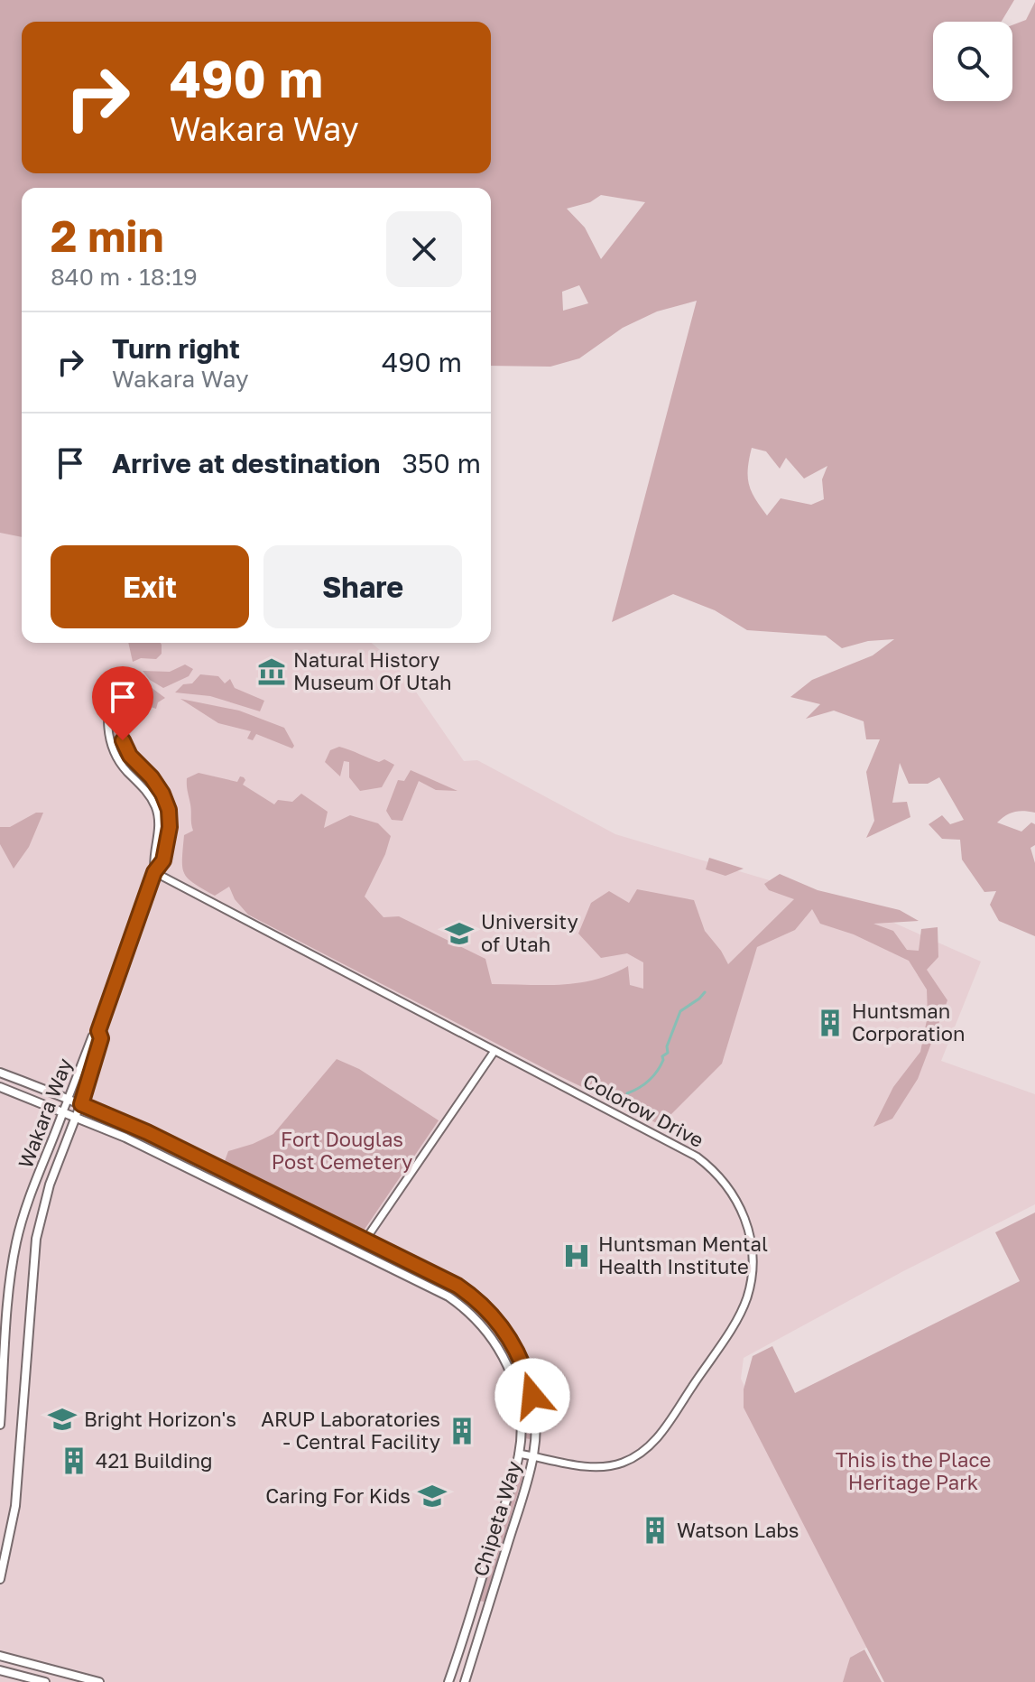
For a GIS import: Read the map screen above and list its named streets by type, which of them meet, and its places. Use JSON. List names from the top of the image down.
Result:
{
  "streets": {
    "street": ["Colorow Drive", "Wakara Way", "Chipeta Way"]
  },
  "crossings": [
    ["Colorow Drive", "Wakara Way"],
    ["Colorow Drive", "Chipeta Way"],
    ["Wakara Way", "Chipeta Way"]
  ],
  "parks": ["Fort Douglas Post Cemetery", "This is the Place Heritage Park"],
  "places": {
    "museum": ["Natural History Museum Of Utah"],
    "school or university": ["University of Utah", "Bright Horizon's", "Caring For Kids"],
    "building": [
      "Huntsman Corporation",
      "ARUP Laboratories - Central Facility",
      "421 Building",
      "Watson Labs"
    ],
    "hospital": ["Huntsman Mental Health Institute"]
  },
  "page": {
    "turn": ["490 m", "Wakara Way"],
    "heading": ["2 min", "840 m · 18:19"],
    "list": [
      {
        "name": "Turn right",
        "note": "Wakara Way",
        "value": "490 m"
      },
      {
        "name": "Arrive at destination",
        "value": "350 m"
      }
    ],
    "buttons": ["Exit", "Share"]
  }
}
